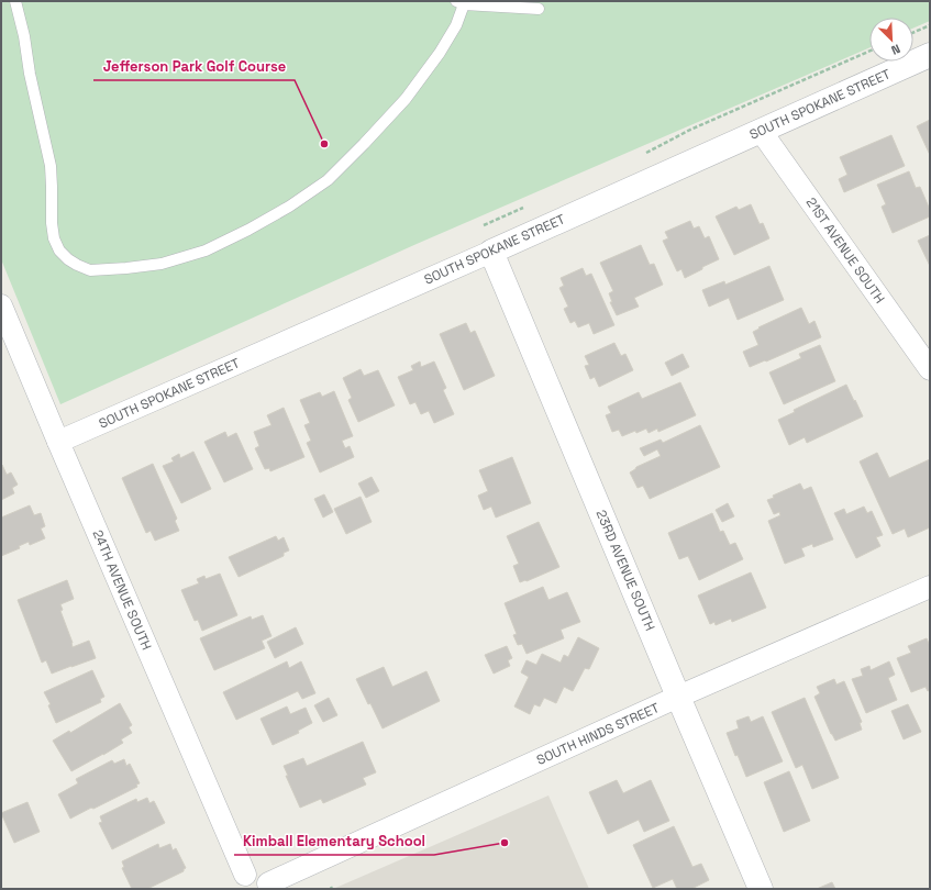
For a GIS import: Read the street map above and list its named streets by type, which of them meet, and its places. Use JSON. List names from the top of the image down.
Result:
{
  "streets": {
    "street": [
      "SOUTH SPOKANE STREET",
      "21ST AVENUE SOUTH",
      "23RD AVENUE SOUTH",
      "24TH AVENUE SOUTH",
      "SOUTH HINDS STREET"
    ]
  },
  "crossings": [
    ["SOUTH SPOKANE STREET", "21ST AVENUE SOUTH"],
    ["SOUTH SPOKANE STREET", "23RD AVENUE SOUTH"],
    ["SOUTH SPOKANE STREET", "24TH AVENUE SOUTH"],
    ["23RD AVENUE SOUTH", "SOUTH HINDS STREET"]
  ],
  "places": ["Jefferson Park Golf Course", "Kimball Elementary School"],
  "north": "bottom right"
}
